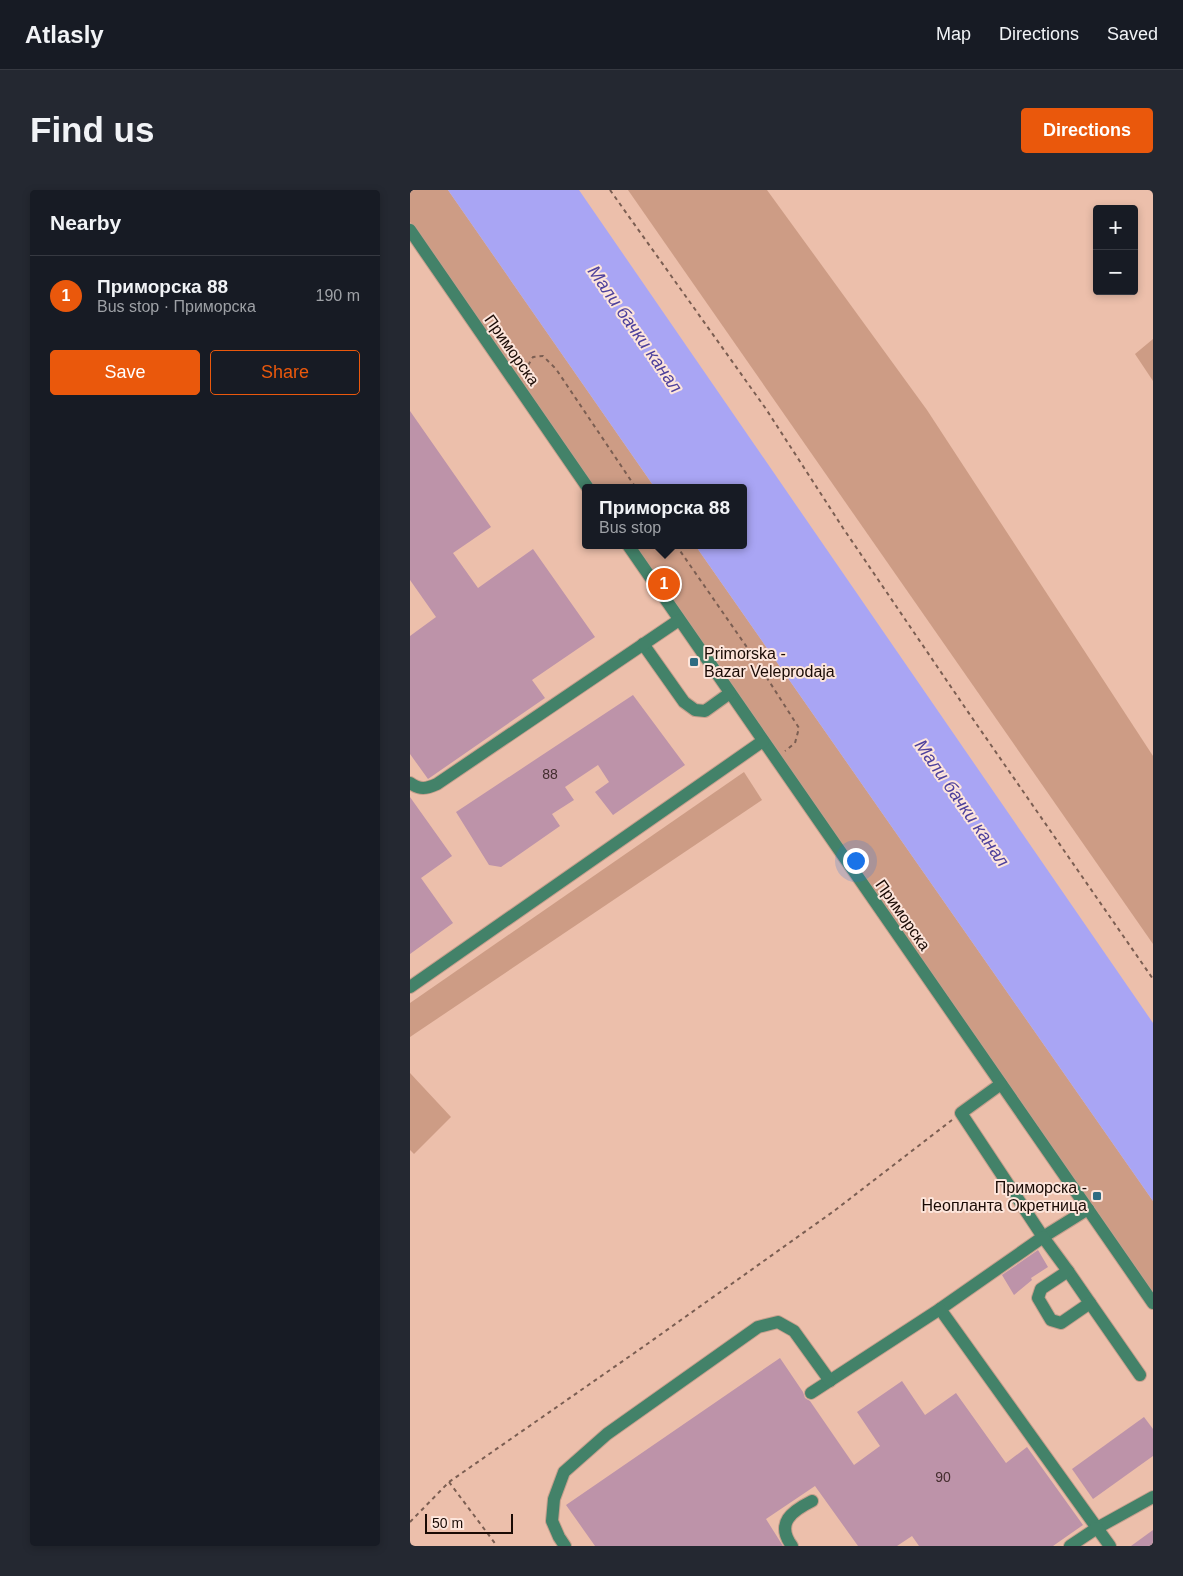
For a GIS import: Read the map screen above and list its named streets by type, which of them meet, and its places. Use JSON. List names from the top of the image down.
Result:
{
  "streets": {
    "street": ["Приморска"]
  },
  "water": ["Мали бачки канал"],
  "places": {
    "transit": ["Primorska - Bazar Veleprodaja", "Приморска - Неопланта Окретница"]
  },
  "house_numbers": ["88", "90"],
  "scale_bar": "50 m",
  "page": {
    "header": "Atlasly",
    "nav": ["Map", "Directions", "Saved"],
    "buttons": [
      "Directions",
      ["Save", "Share"]
    ],
    "title": "Find us",
    "heading": "Nearby",
    "map_buttons": ["+", "−"],
    "list": [
      {
        "mark": "1",
        "name": "Приморска 88",
        "note": "Bus stop · Приморска",
        "value": "190 m"
      }
    ],
    "popup": ["Приморска 88", "Bus stop"],
    "pins": "1",
    "scale": "50 m"
  }
}
